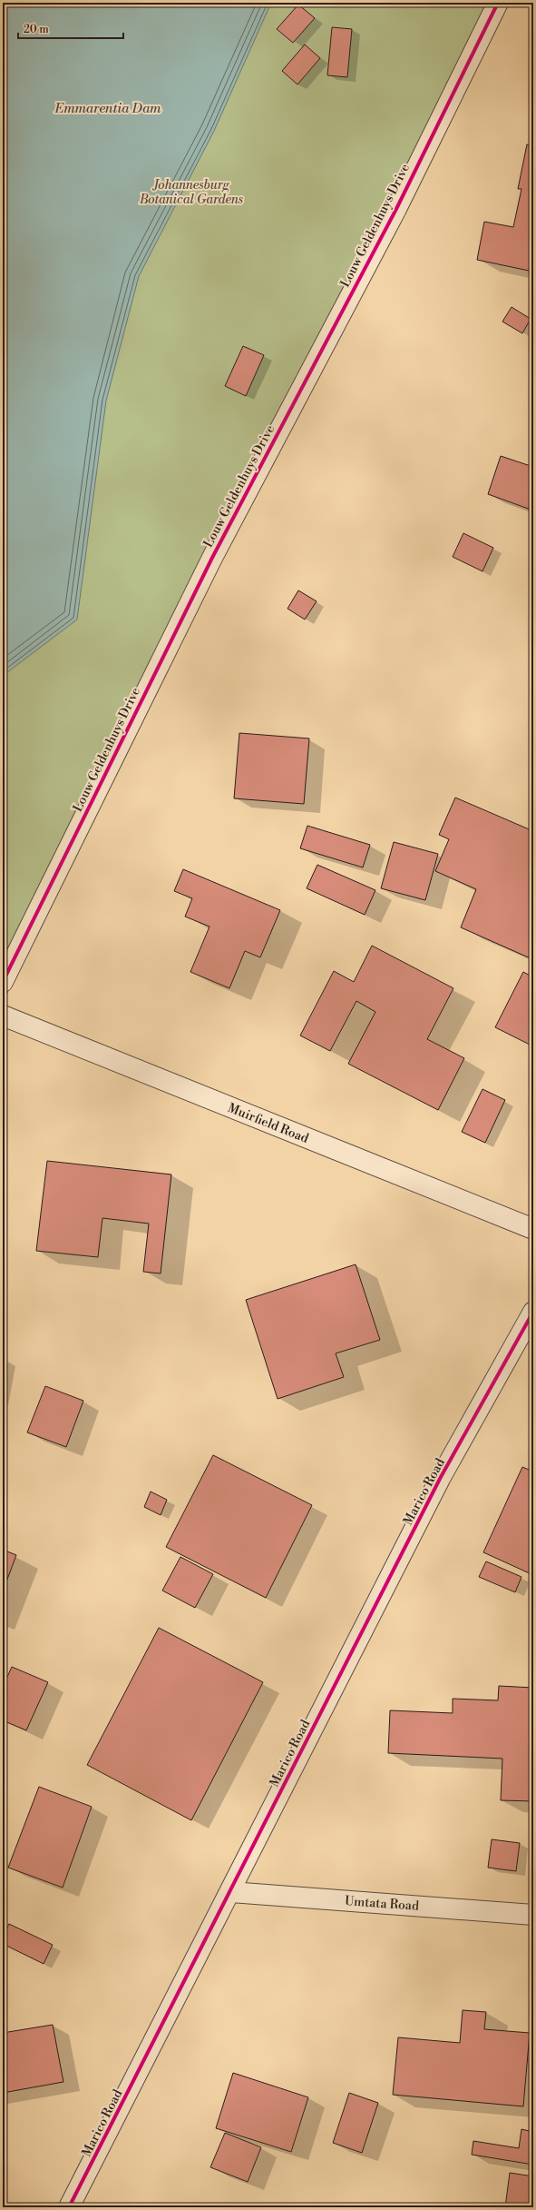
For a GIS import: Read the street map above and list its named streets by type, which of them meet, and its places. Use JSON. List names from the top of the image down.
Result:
{
  "streets": {
    "street": [
      "Louw Geldenhuys Drive",
      "Muirfield Road",
      "Marico Road",
      "Umtata Road"
    ]
  },
  "crossings": [
    ["Marico Road", "Umtata Road"]
  ],
  "water": ["Emmarentia Dam"],
  "parks": ["Johannesburg Botanical Gardens"],
  "scale_bar": "20 m"
}
